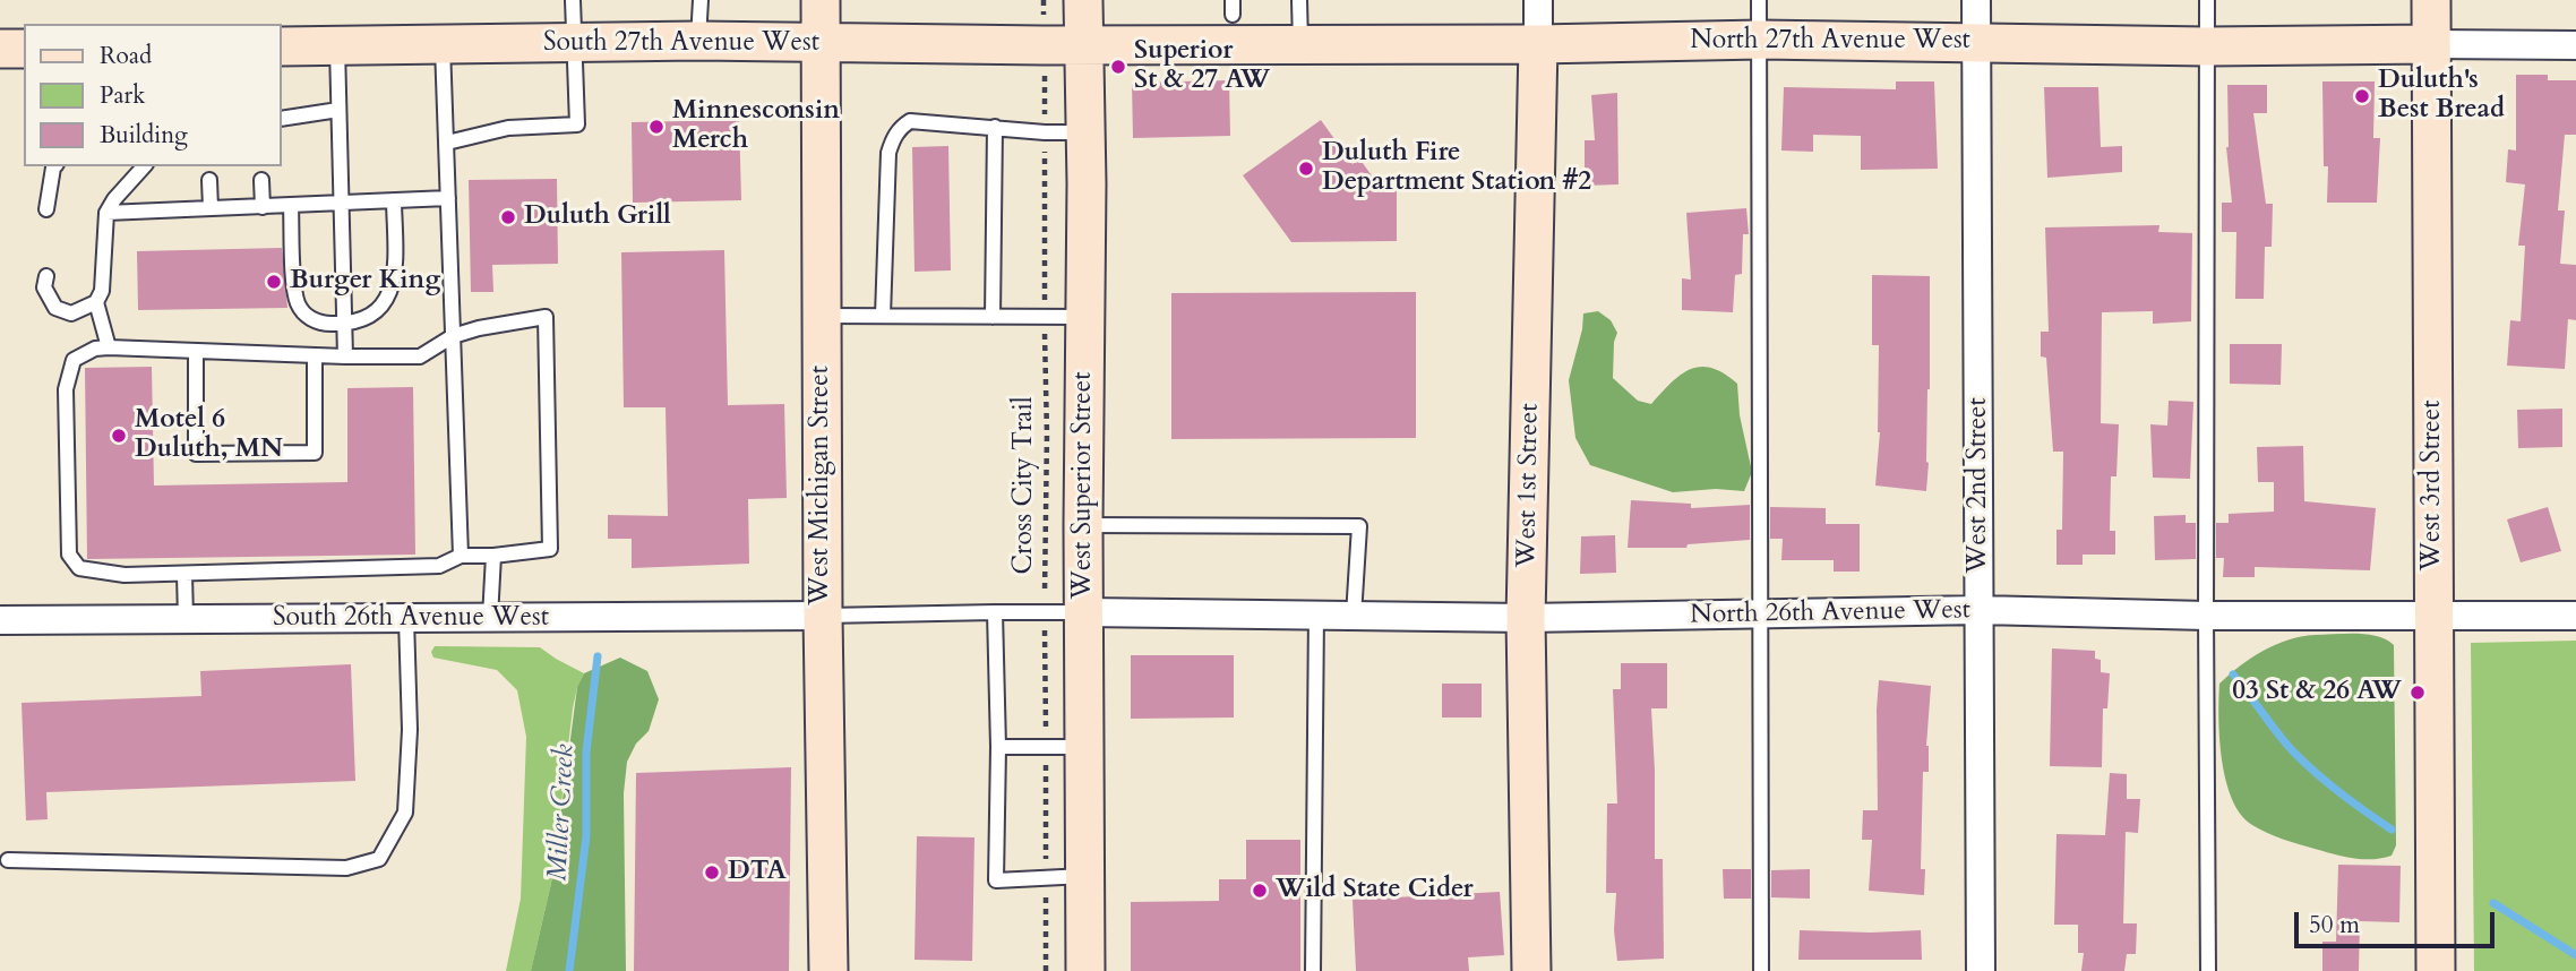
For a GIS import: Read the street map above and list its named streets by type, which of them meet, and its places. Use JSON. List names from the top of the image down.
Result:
{
  "streets": {
    "street": [
      "North 27th Avenue West",
      "South 27th Avenue West",
      "West Michigan Street",
      "West Superior Street",
      "West 1st Street",
      "West 2nd Street",
      "West 3rd Street",
      "North 26th Avenue West",
      "South 26th Avenue West"
    ],
    "path": ["Cross City Trail"]
  },
  "crossings": [
    ["North 27th Avenue West", "South 27th Avenue West"],
    ["North 27th Avenue West", "West Superior Street"],
    ["North 27th Avenue West", "West 1st Street"],
    ["North 27th Avenue West", "West 2nd Street"],
    ["North 27th Avenue West", "West 3rd Street"],
    ["South 27th Avenue West", "West Michigan Street"],
    ["South 27th Avenue West", "Cross City Trail"],
    ["South 27th Avenue West", "West Superior Street"],
    ["West Michigan Street", "South 26th Avenue West"],
    ["West Superior Street", "North 26th Avenue West"],
    ["West 1st Street", "North 26th Avenue West"],
    ["West 2nd Street", "North 26th Avenue West"],
    ["West 3rd Street", "North 26th Avenue West"]
  ],
  "water": ["Miller Creek"],
  "places": [
    "Superior St & 27 AW",
    "Duluth's Best Bread",
    "Minnesconsin Merch",
    "Duluth Fire Department Station #2",
    "Duluth Grill",
    "Burger King",
    "Motel 6 Duluth, MN",
    "03 St & 26 AW",
    "DTA",
    "Wild State Cider"
  ],
  "legend": ["Road", "Park", "Building"],
  "scale_bar": "50 m"
}
